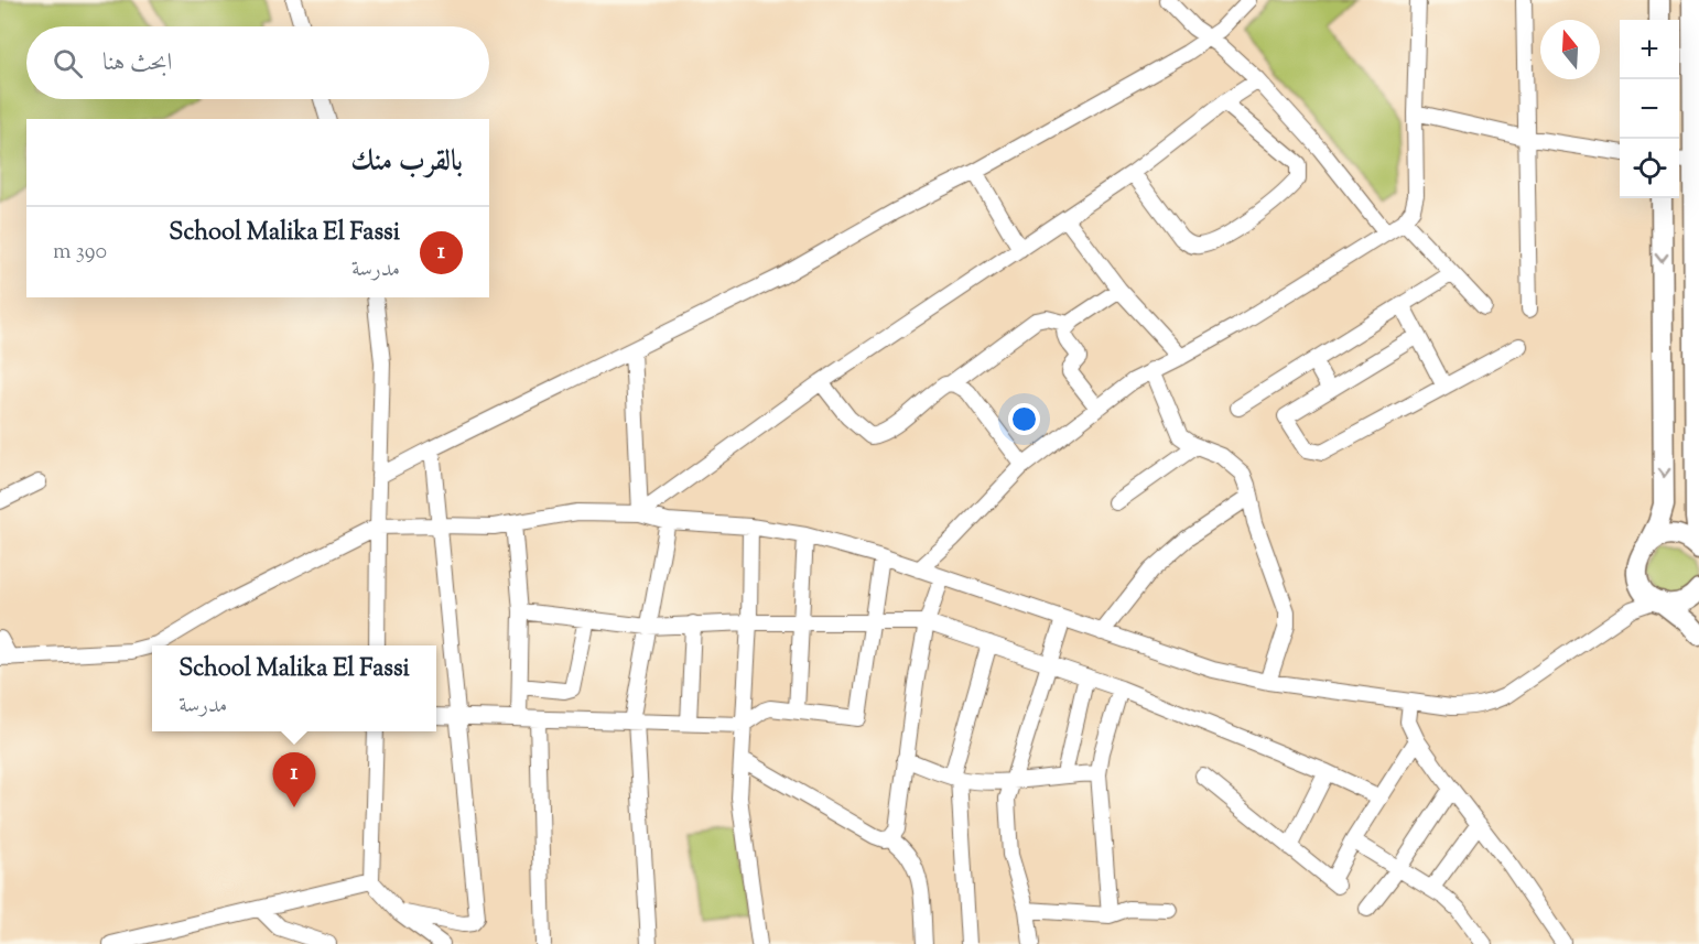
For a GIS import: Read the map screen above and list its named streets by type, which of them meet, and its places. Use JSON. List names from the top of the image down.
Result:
{
  "north": "top",
  "page": {
    "map_buttons": ["+", "−"],
    "search": "ابحث هنا",
    "heading": "بالقرب منك",
    "list": [
      {
        "mark": "1",
        "name": "School Malika El Fassi",
        "note": "مدرسة",
        "value": "390 m"
      }
    ],
    "popup": ["School Malika El Fassi", "مدرسة"],
    "pins": "1"
  }
}
